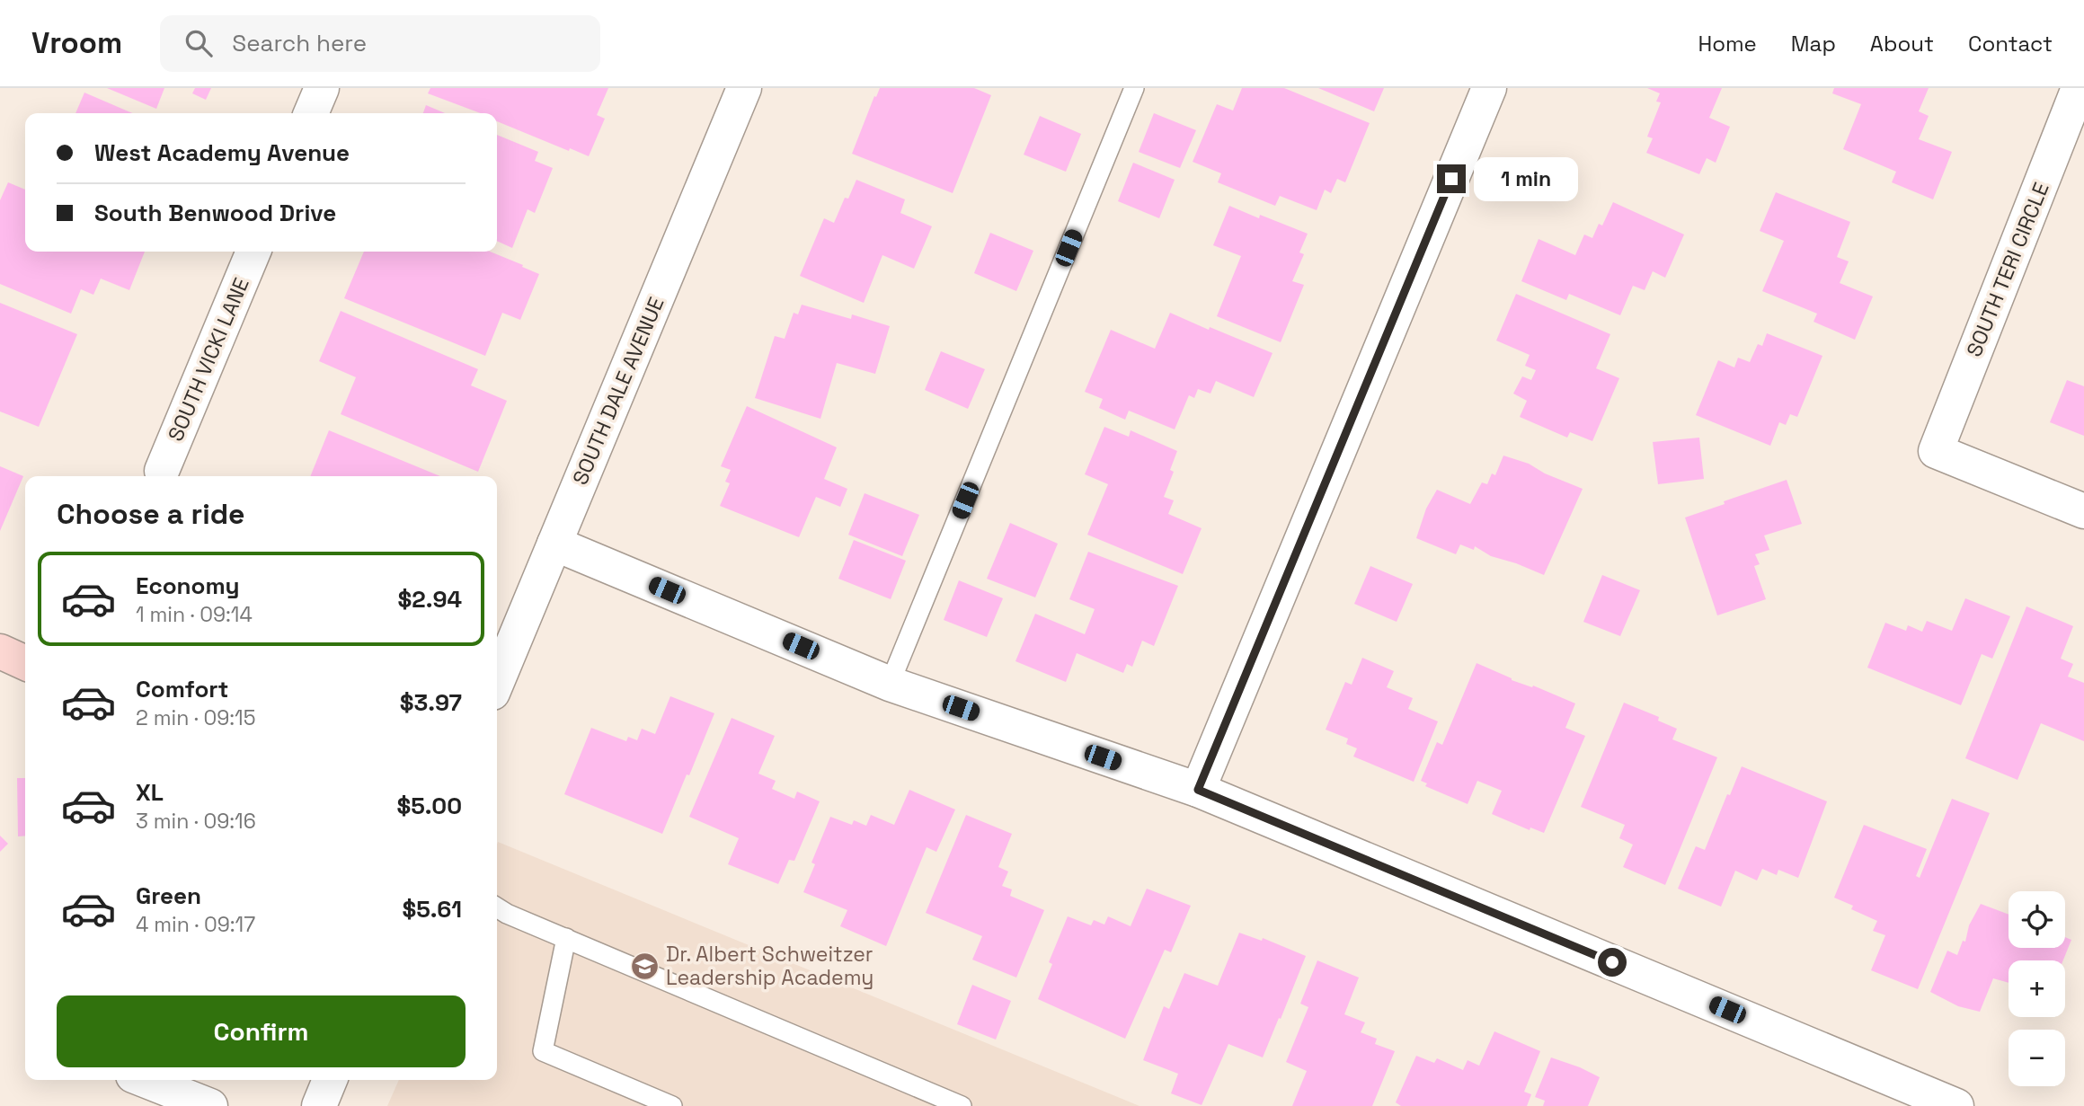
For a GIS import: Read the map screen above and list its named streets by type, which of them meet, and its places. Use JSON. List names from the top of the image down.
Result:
{
  "streets": {
    "street": ["SOUTH TERI CIRCLE", "SOUTH VICKI LANE", "SOUTH DALE AVENUE"]
  },
  "places": {
    "school or university": ["Dr. Albert Schweitzer Leadership Academy"]
  },
  "page": {
    "header": "Vroom",
    "search": "Search here",
    "nav": [
      "Home",
      "Map",
      "About",
      "Contact"
    ],
    "banner": ["West Academy Avenue", "South Benwood Drive"],
    "bubble": "1 min",
    "heading": "Choose a ride",
    "list": [
      {
        "name": "Economy",
        "note": "1 min · 09:14",
        "value": "$2.94"
      },
      {
        "name": "Comfort",
        "note": "2 min · 09:15",
        "value": "$3.97"
      },
      {
        "name": "XL",
        "note": "3 min · 09:16",
        "value": "$5.00"
      },
      {
        "name": "Green",
        "note": "4 min · 09:17",
        "value": "$5.61"
      }
    ],
    "map_buttons": ["+", "−"],
    "buttons": "Confirm"
  }
}
